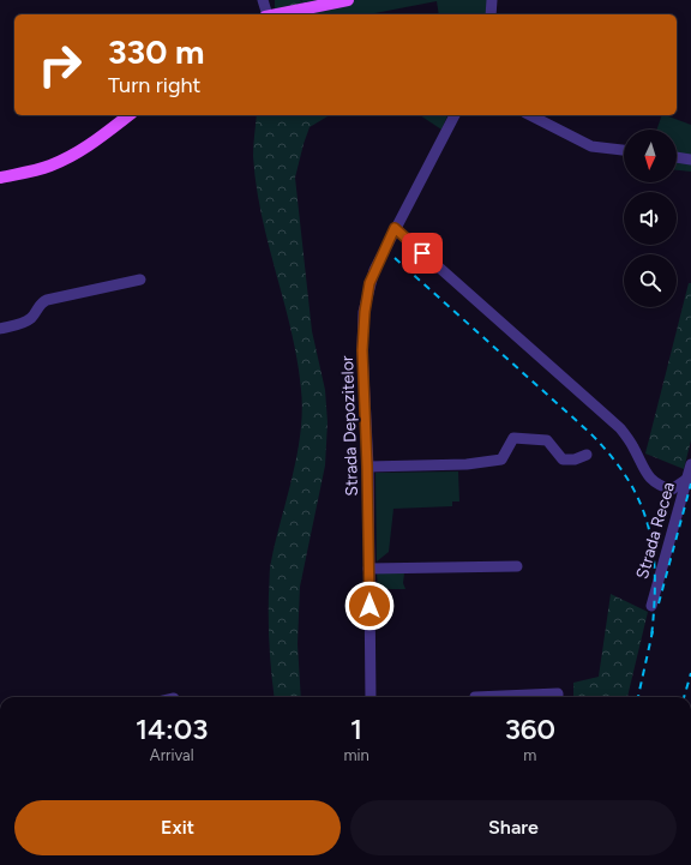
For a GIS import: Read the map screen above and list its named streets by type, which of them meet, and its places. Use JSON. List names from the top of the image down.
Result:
{
  "streets": {
    "street": ["Strada Depozitelor", "Strada Recea"]
  },
  "north": "bottom",
  "page": {
    "turn": ["330 m", "Turn right"],
    "eta": [
      "14:03",
      "Arrival",
      "1",
      "min",
      "360",
      "m"
    ],
    "buttons": ["Exit", "Share"]
  }
}
